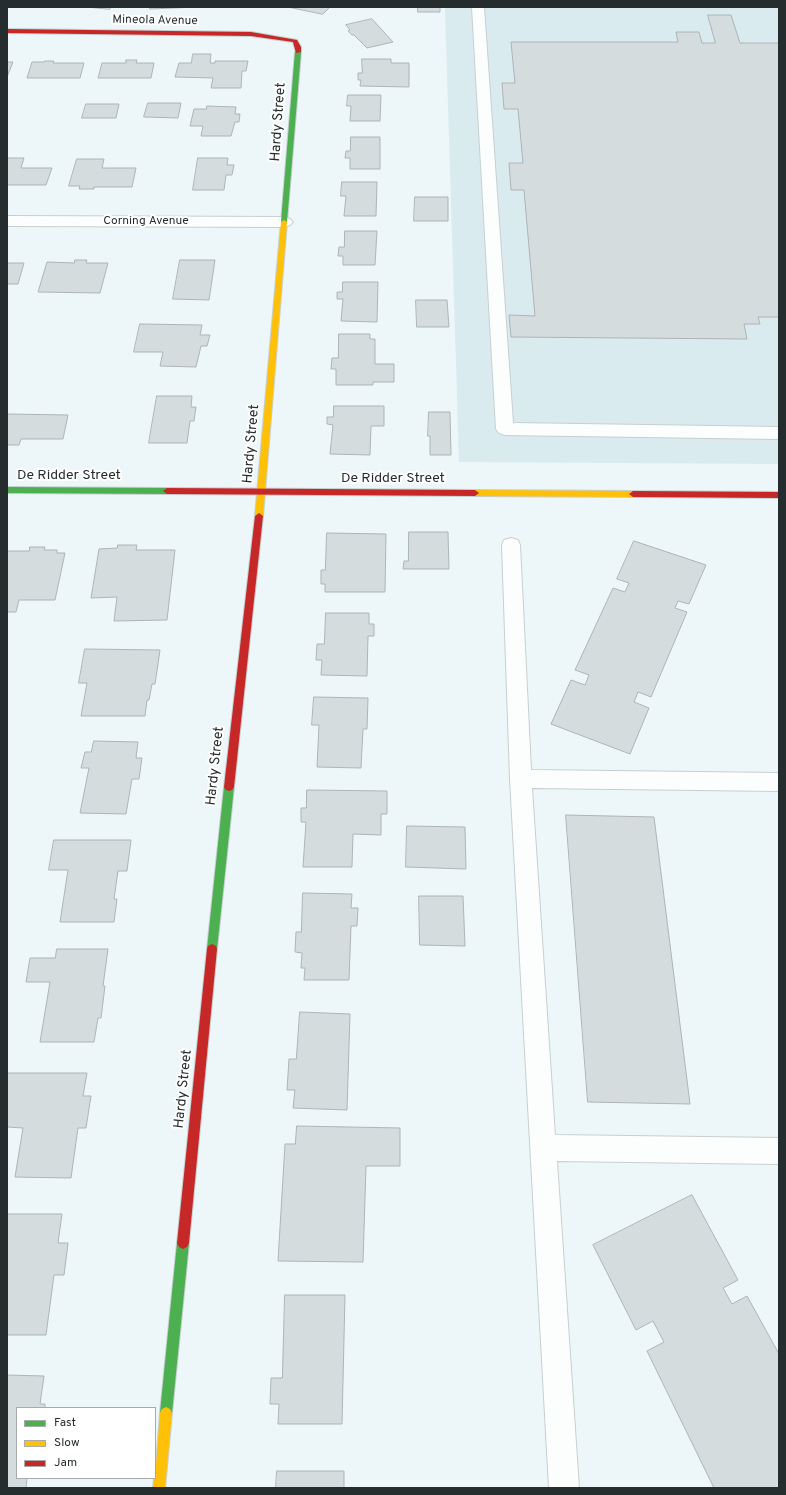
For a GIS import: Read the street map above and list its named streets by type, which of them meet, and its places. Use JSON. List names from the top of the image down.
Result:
{
  "streets": {
    "street": [
      "Mineola Avenue",
      "Hardy Street",
      "Corning Avenue",
      "De Ridder Street"
    ]
  },
  "crossings": [
    ["Mineola Avenue", "Hardy Street"],
    ["Hardy Street", "Corning Avenue"],
    ["Hardy Street", "De Ridder Street"]
  ],
  "legend": ["Fast", "Slow", "Jam"]
}
